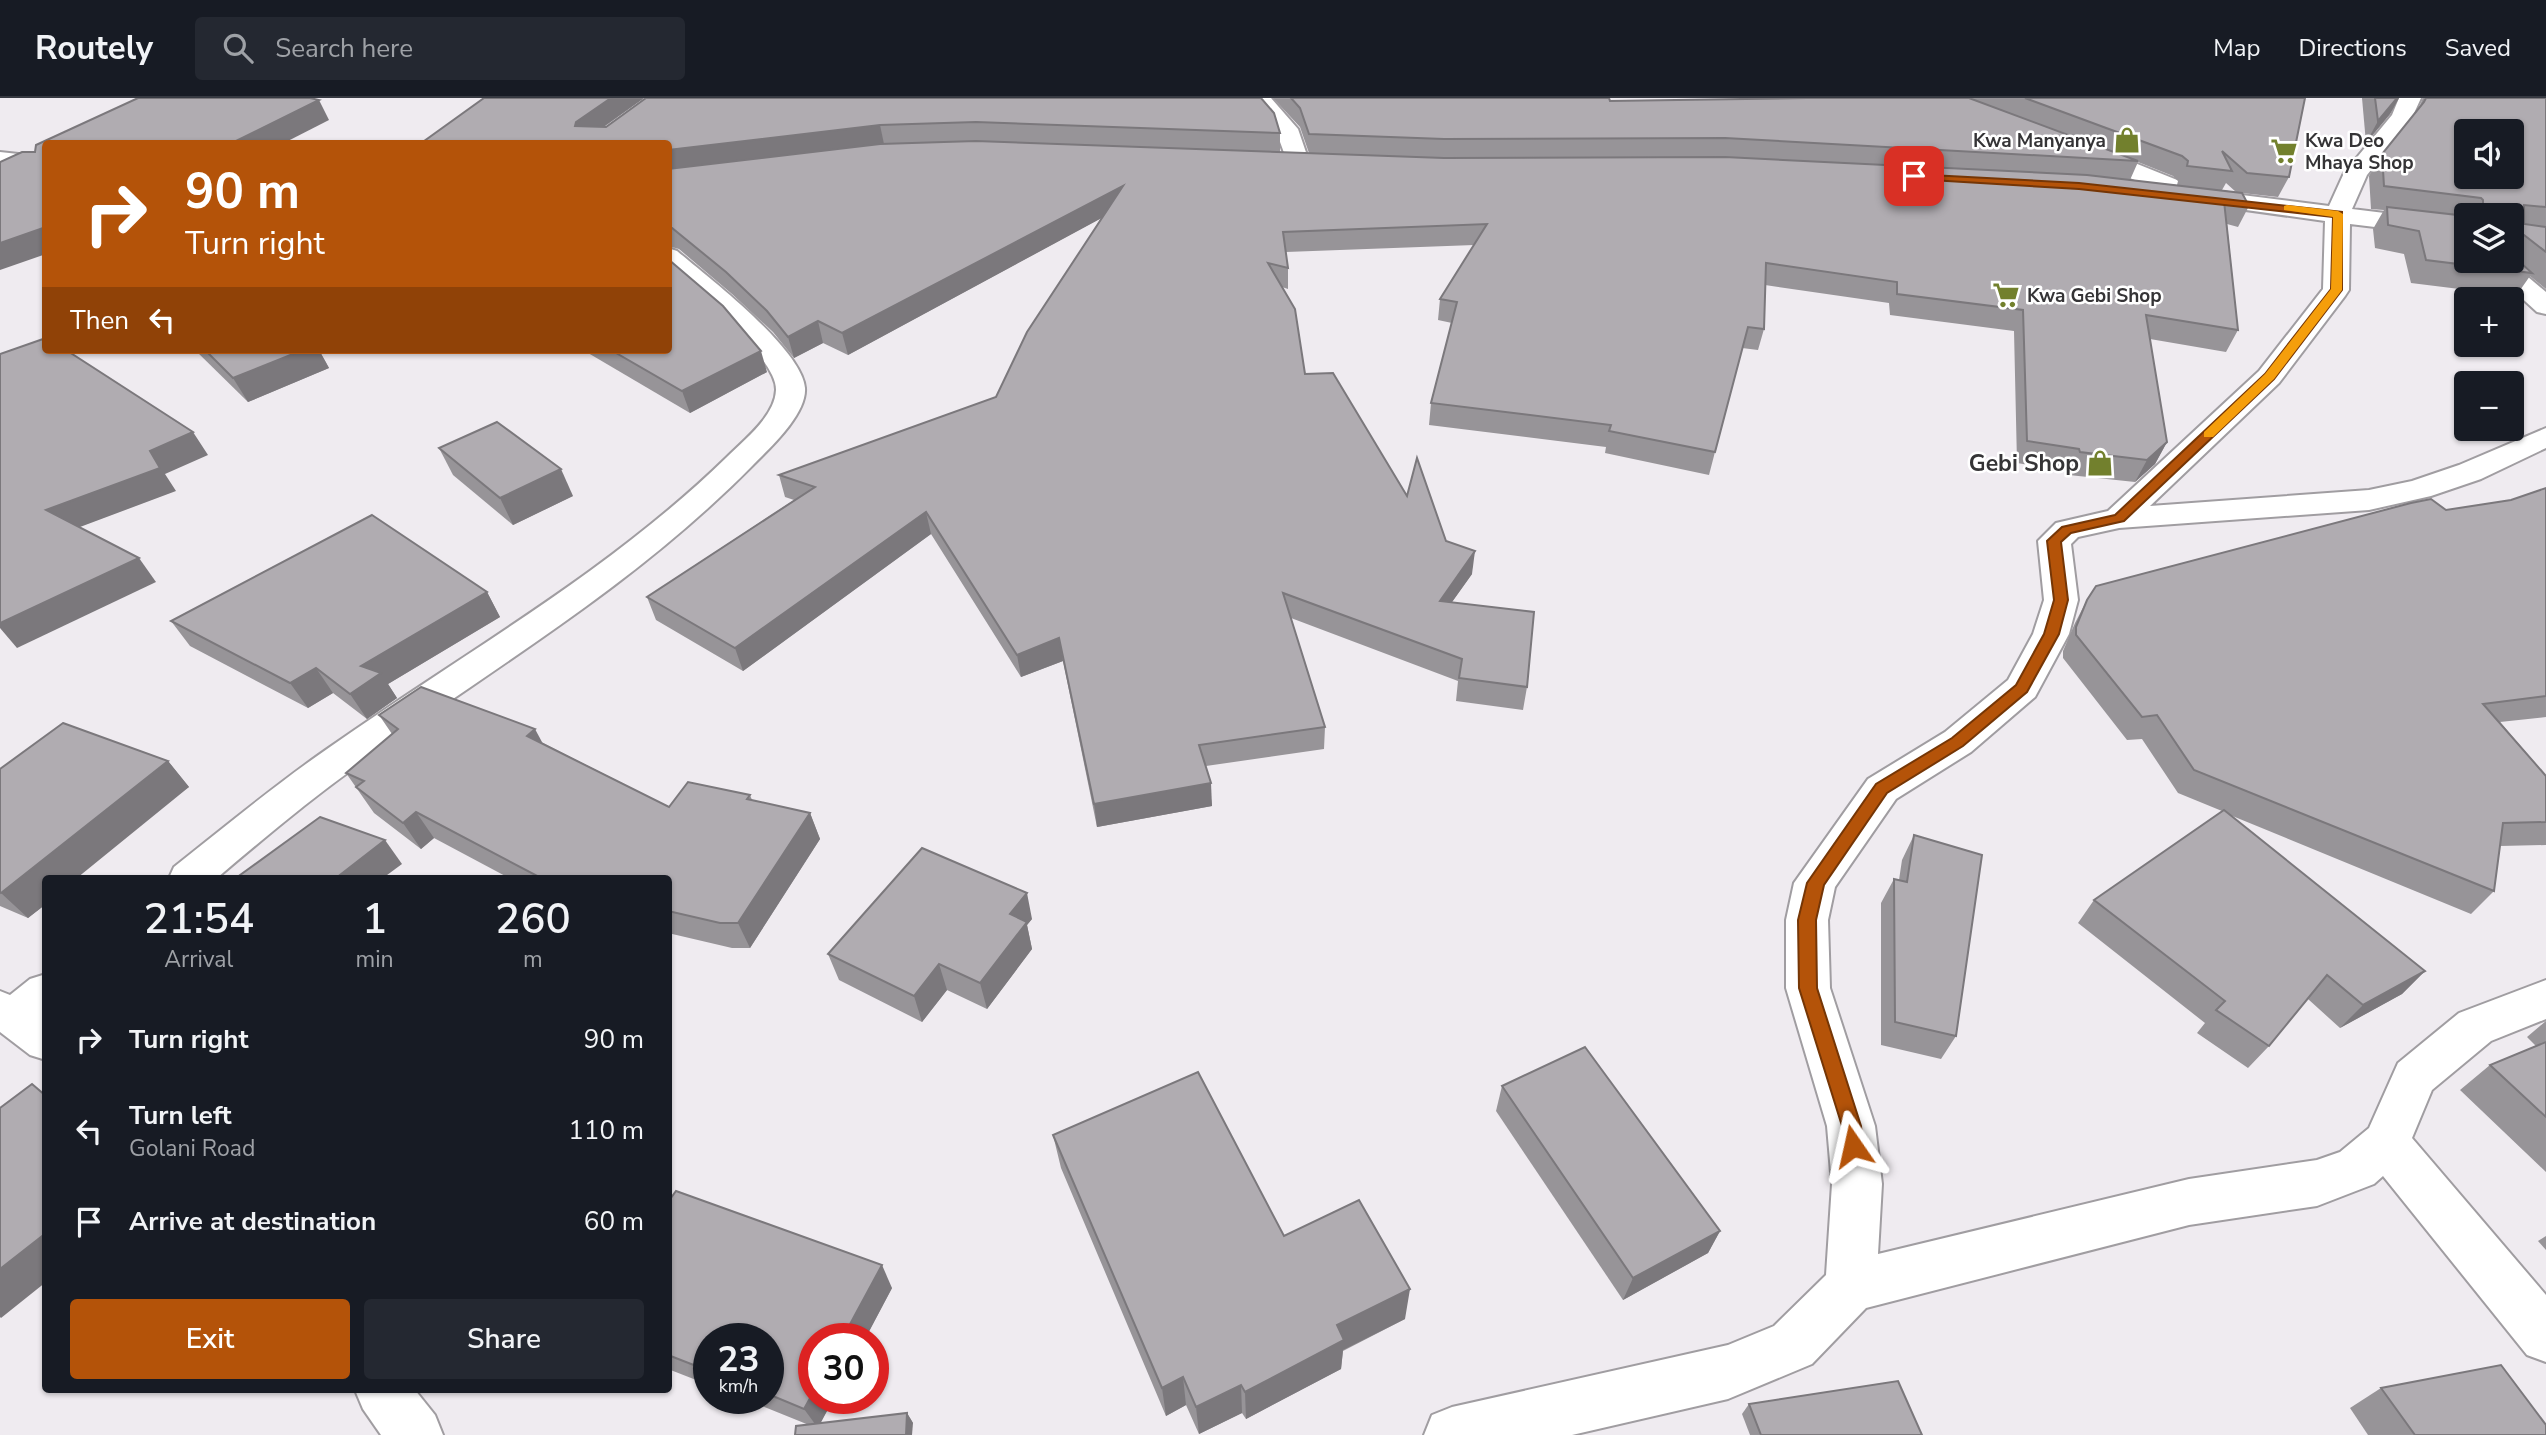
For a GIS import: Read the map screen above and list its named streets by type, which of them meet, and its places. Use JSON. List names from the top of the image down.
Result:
{
  "places": {
    "shop": ["Kwa Manyanya", "Gebi Shop"],
    "supermarket": ["Kwa Deo Mhaya Shop", "Kwa Gebi Shop"]
  },
  "page": {
    "header": "Routely",
    "search": "Search here",
    "nav": ["Map", "Directions", "Saved"],
    "map_buttons": ["+", "−"],
    "turn": ["90 m", "Turn right"],
    "then": "Then",
    "eta": [
      "21:54",
      "Arrival",
      "1",
      "min",
      "260",
      "m"
    ],
    "list": [
      {
        "name": "Turn right",
        "value": "90 m"
      },
      {
        "name": "Turn left",
        "note": "Golani Road",
        "value": "110 m"
      },
      {
        "name": "Arrive at destination",
        "value": "60 m"
      }
    ],
    "buttons": ["Exit", "Share"],
    "speed": "23 km/h",
    "limit": "30"
  }
}
